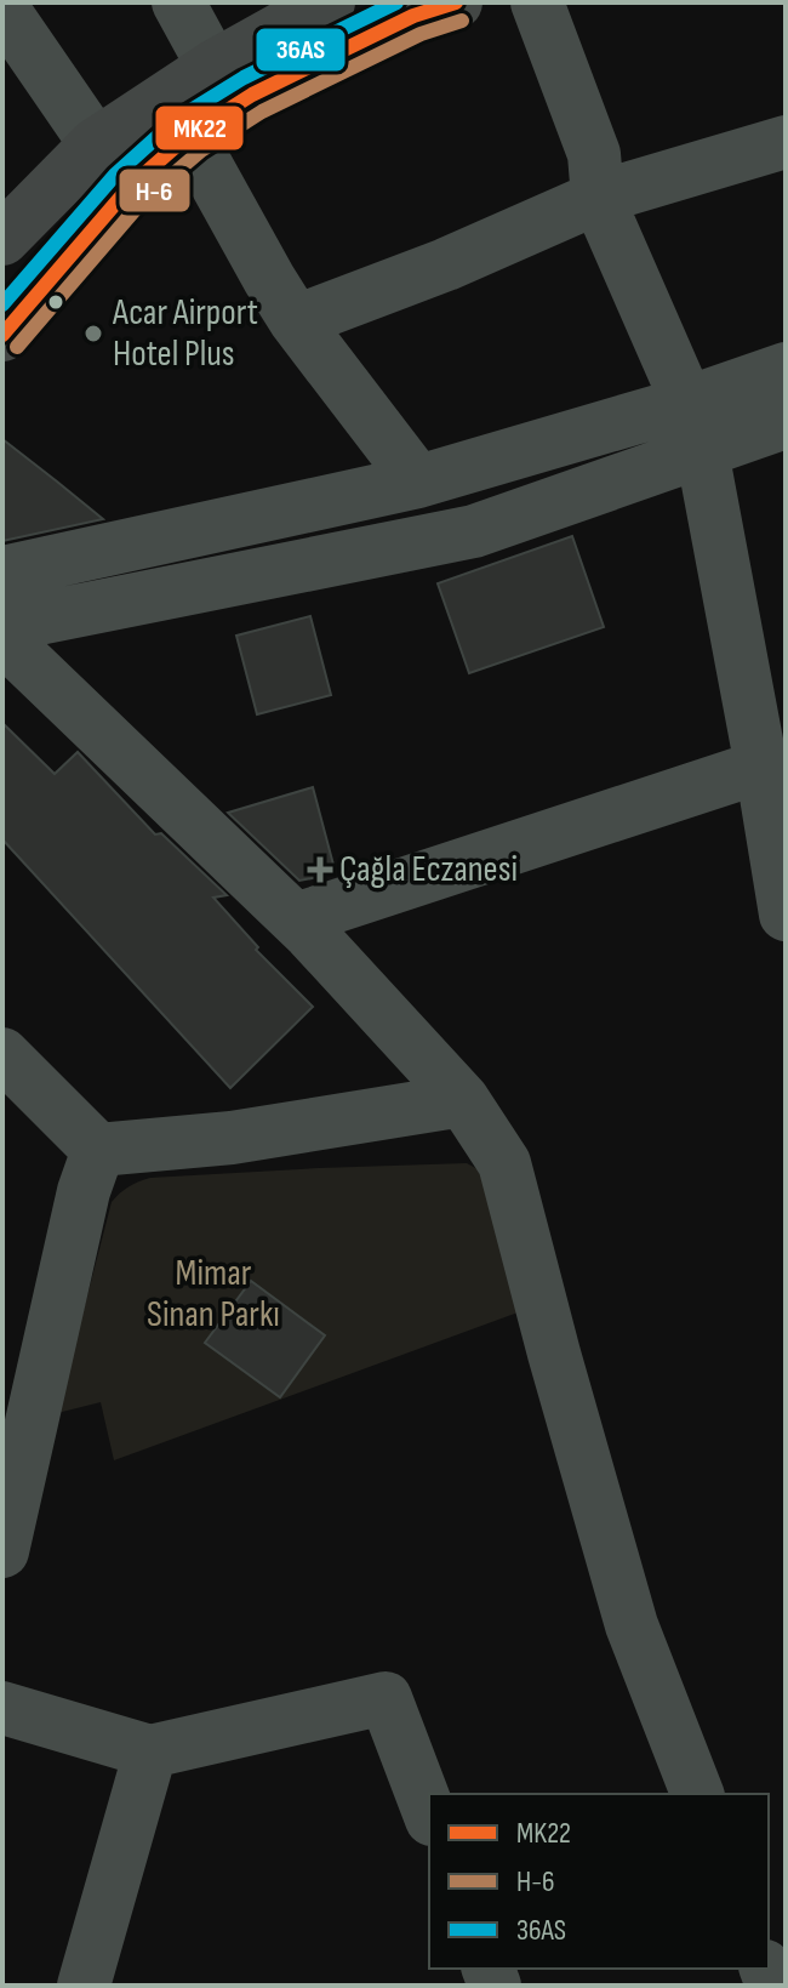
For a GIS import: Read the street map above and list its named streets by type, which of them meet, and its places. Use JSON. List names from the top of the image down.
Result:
{
  "parks": ["Mimar Sinan Parkı"],
  "places": {
    "other": ["Acar Airport Hotel Plus"],
    "health": ["Çağla Eczanesi"]
  },
  "lines": ["transit line MK22", "transit line 36AS", "transit line H-6"],
  "legend": ["MK22", "H-6", "36AS"]
}
